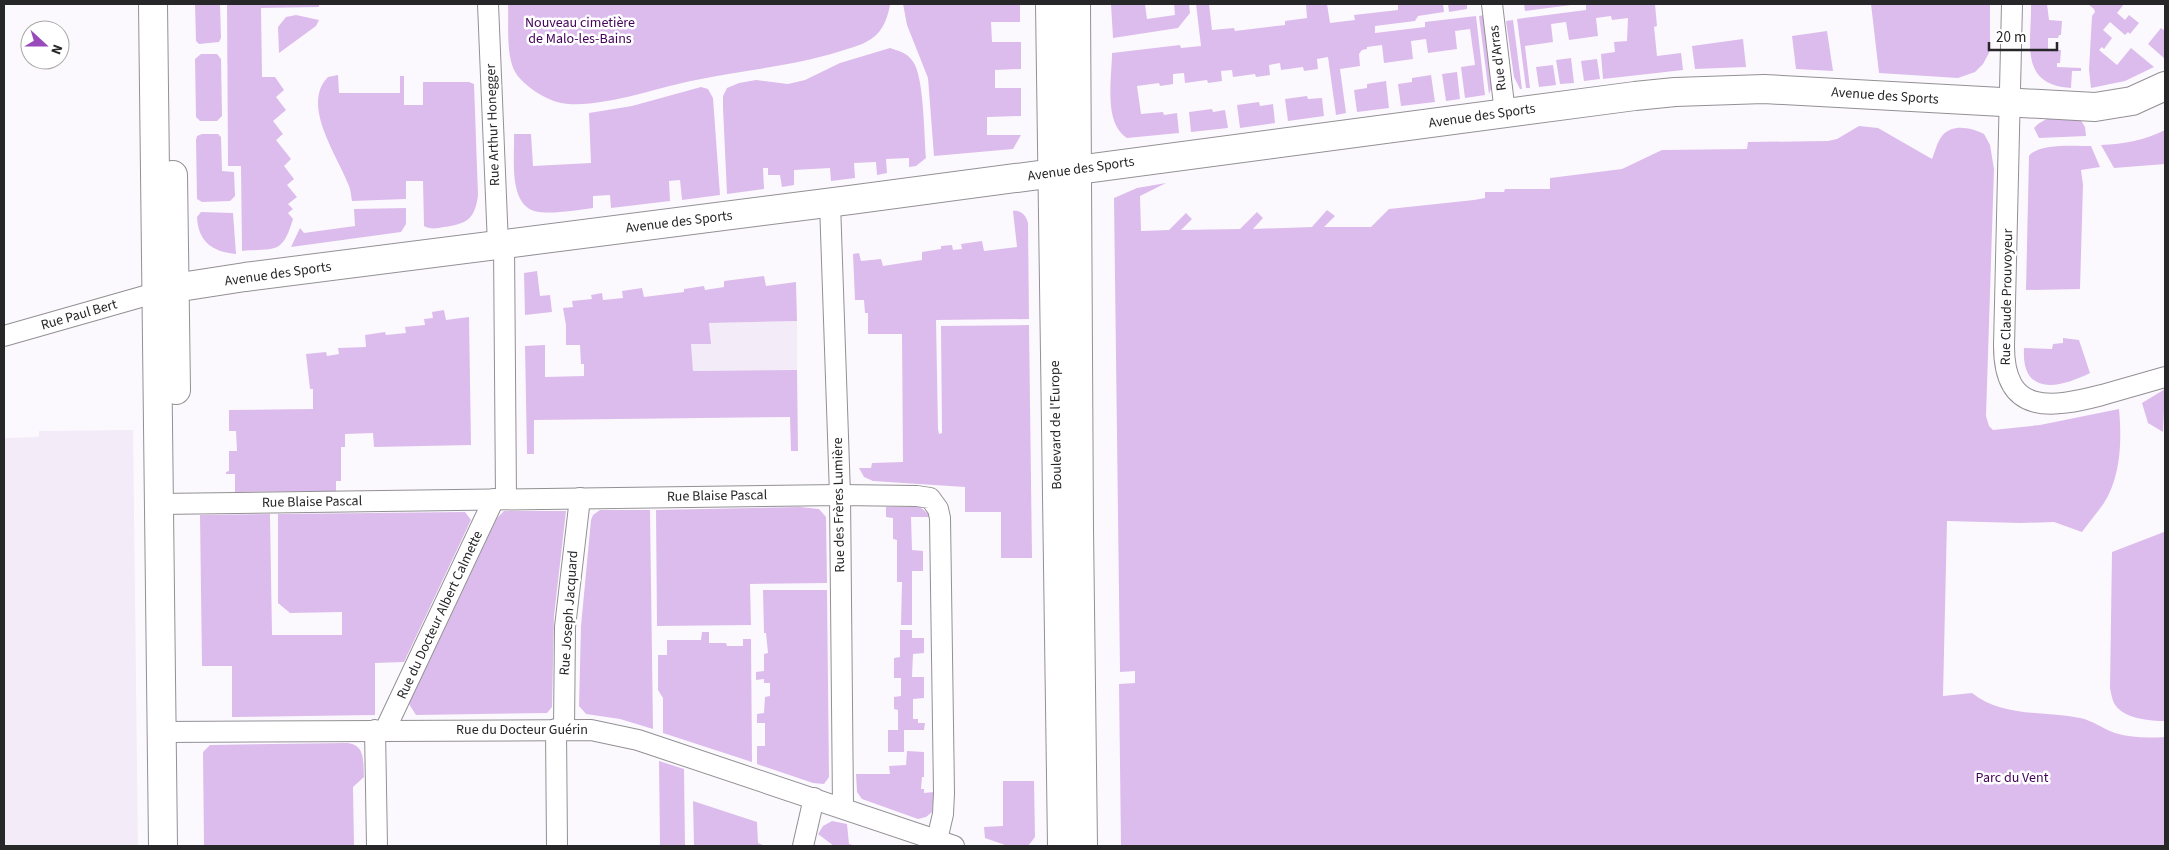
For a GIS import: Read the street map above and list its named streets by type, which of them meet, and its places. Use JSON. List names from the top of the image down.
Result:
{
  "streets": {
    "street": [
      "Rue d'Arras",
      "Avenue des Sports",
      "Rue Arthur Honegger",
      "Rue Claude Prouvoyeur",
      "Rue Paul Bert",
      "Boulevard de l'Europe",
      "Rue Blaise Pascal",
      "Rue des Frères Lumière",
      "Rue Joseph Jacquard",
      "Rue du Docteur Albert Calmette",
      "Rue du Docteur Guérin"
    ]
  },
  "crossings": [
    ["Rue d'Arras", "Avenue des Sports"],
    ["Avenue des Sports", "Rue Arthur Honegger"],
    ["Avenue des Sports", "Rue Claude Prouvoyeur"],
    ["Avenue des Sports", "Rue Paul Bert"],
    ["Avenue des Sports", "Boulevard de l'Europe"],
    ["Avenue des Sports", "Rue des Frères Lumière"],
    ["Avenue des Sports", "Rue du Docteur Albert Calmette"],
    ["Rue Arthur Honegger", "Rue du Docteur Albert Calmette"],
    ["Rue Blaise Pascal", "Rue des Frères Lumière"],
    ["Rue Blaise Pascal", "Rue Joseph Jacquard"],
    ["Rue Blaise Pascal", "Rue du Docteur Albert Calmette"],
    ["Rue Blaise Pascal", "Rue du Docteur Guérin"],
    ["Rue des Frères Lumière", "Rue du Docteur Guérin"],
    ["Rue Joseph Jacquard", "Rue du Docteur Guérin"],
    ["Rue du Docteur Albert Calmette", "Rue du Docteur Guérin"]
  ],
  "parks": ["Nouveau cimetière de Malo-les-Bains", "Parc du Vent"],
  "scale_bar": "20 m",
  "north": "right"
}
